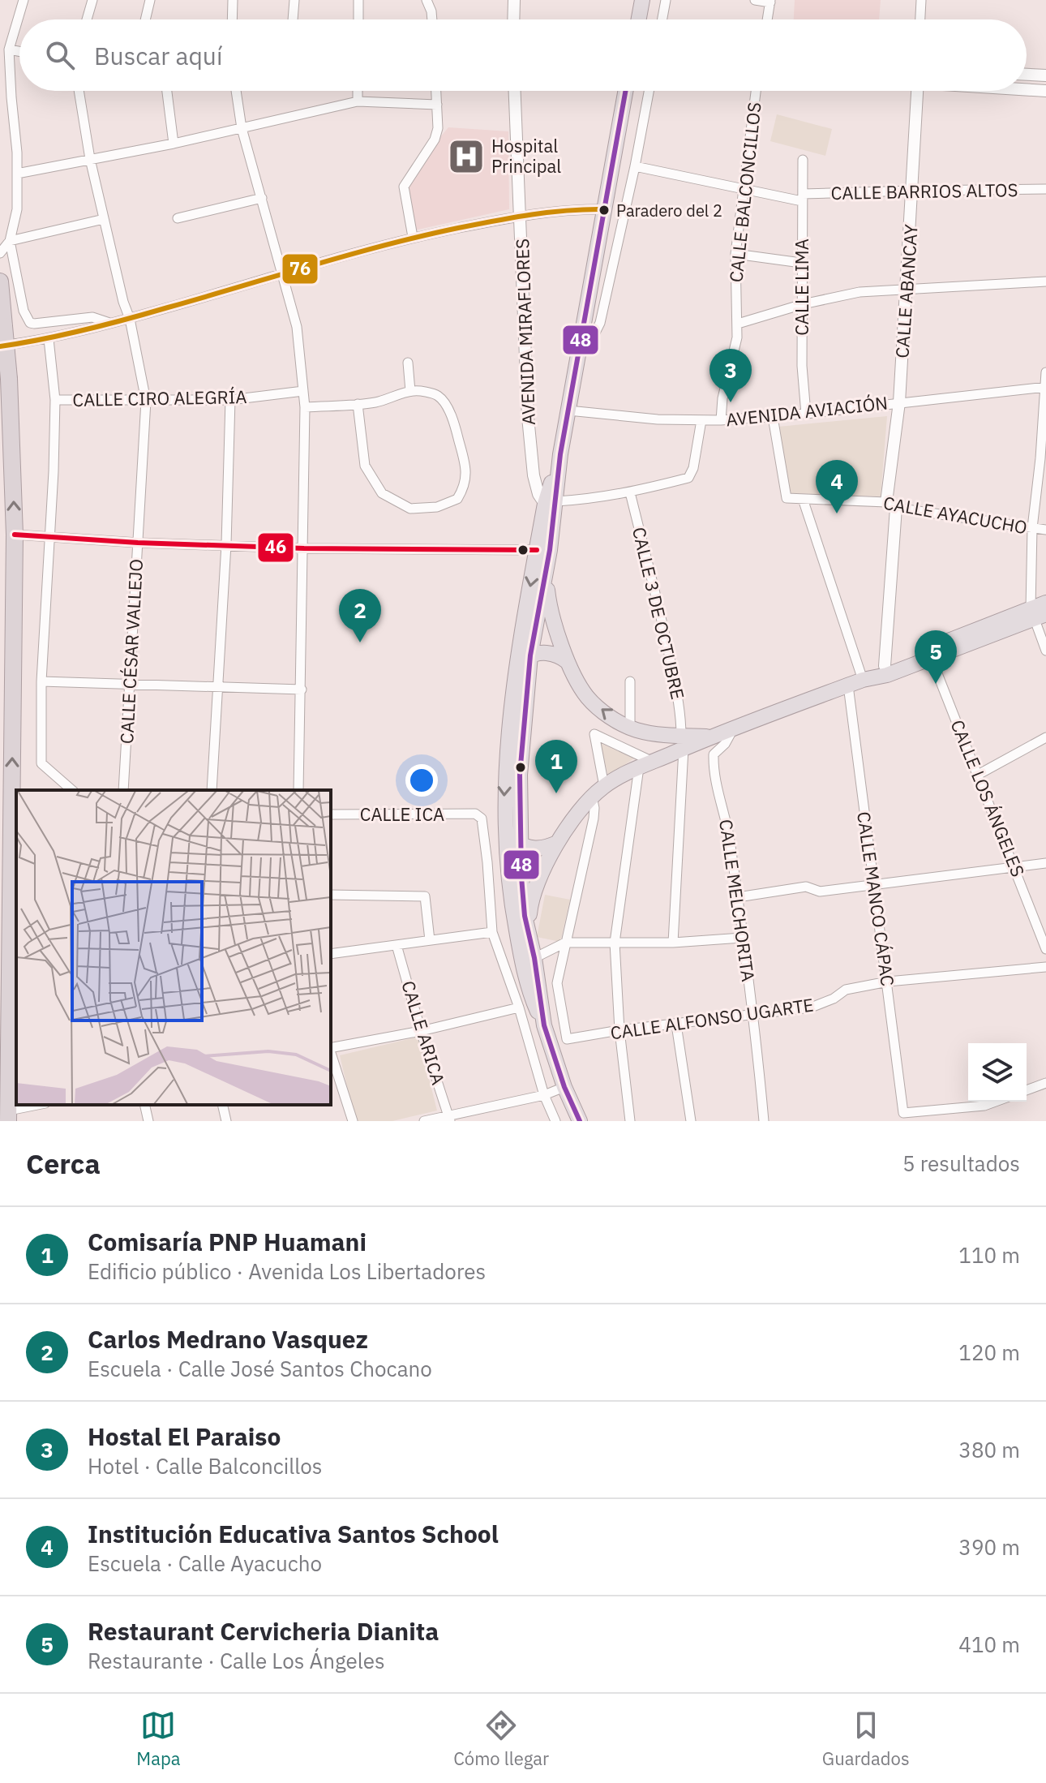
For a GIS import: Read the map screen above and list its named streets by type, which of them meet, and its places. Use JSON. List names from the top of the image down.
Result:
{
  "streets": {
    "street": [
      "CALLE BARRIOS ALTOS",
      "CALLE BALCONCILLOS",
      "CALLE LIMA",
      "CALLE ABANCAY",
      "AVENIDA MIRAFLORES",
      "CALLE CIRO ALEGRÍA",
      "AVENIDA AVIACIÓN",
      "CALLE AYACUCHO",
      "CALLE 3 DE OCTUBRE",
      "CALLE CÉSAR VALLEJO",
      "CALLE LOS ÁNGELES",
      "CALLE ICA",
      "CALLE MANCO CÁPAC",
      "CALLE MELCHORITA",
      "CALLE ALFONSO UGARTE",
      "CALLE ARICA"
    ]
  },
  "crossings": [
    ["CALLE BARRIOS ALTOS", "CALLE BALCONCILLOS"],
    ["CALLE BARRIOS ALTOS", "CALLE LIMA"],
    ["CALLE BARRIOS ALTOS", "CALLE ABANCAY"],
    ["CALLE BALCONCILLOS", "AVENIDA AVIACIÓN"],
    ["CALLE LIMA", "AVENIDA AVIACIÓN"],
    ["CALLE ABANCAY", "AVENIDA AVIACIÓN"],
    ["CALLE ABANCAY", "CALLE AYACUCHO"],
    ["CALLE CIRO ALEGRÍA", "CALLE CÉSAR VALLEJO"],
    ["AVENIDA AVIACIÓN", "CALLE AYACUCHO"],
    ["CALLE MANCO CÁPAC", "CALLE ALFONSO UGARTE"],
    ["CALLE MELCHORITA", "CALLE ALFONSO UGARTE"]
  ],
  "places": {
    "hospital": ["Hospital Principal"],
    "other": ["Paradero del 2"]
  },
  "lines": ["transit line 48", "transit line 76", "transit line 46"],
  "page": {
    "search": "Buscar aquí",
    "pins": [
      "3",
      "4",
      "2",
      "5",
      "1"
    ],
    "heading": ["Cerca", "5 resultados"],
    "list": [
      {
        "mark": "1",
        "name": "Comisaría PNP Huamani",
        "note": "Edificio público · Avenida Los Libertadores",
        "value": "110 m"
      },
      {
        "mark": "2",
        "name": "Carlos Medrano Vasquez",
        "note": "Escuela · Calle José Santos Chocano",
        "value": "120 m"
      },
      {
        "mark": "3",
        "name": "Hostal El Paraiso",
        "note": "Hotel · Calle Balconcillos",
        "value": "380 m"
      },
      {
        "mark": "4",
        "name": "Institución Educativa Santos School",
        "note": "Escuela · Calle Ayacucho",
        "value": "390 m"
      },
      {
        "mark": "5",
        "name": "Restaurant Cervicheria Dianita",
        "note": "Restaurante · Calle Los Ángeles",
        "value": "410 m"
      }
    ],
    "nav": ["Mapa", "Cómo llegar", "Guardados"]
  }
}
